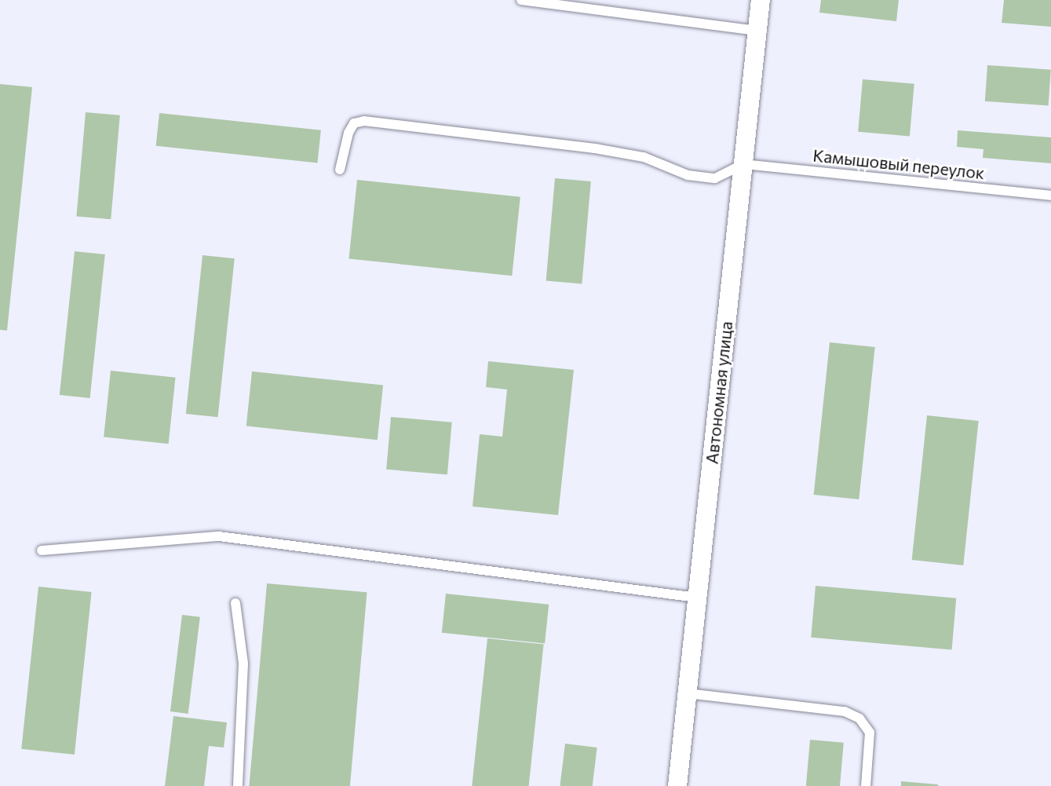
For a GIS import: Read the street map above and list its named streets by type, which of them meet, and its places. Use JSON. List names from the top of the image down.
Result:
{
  "streets": {
    "street": ["Автономная улица"],
    "lane": ["Камышовый переулок"]
  },
  "crossings": [
    ["Камышовый переулок", "Автономная улица"]
  ]
}
